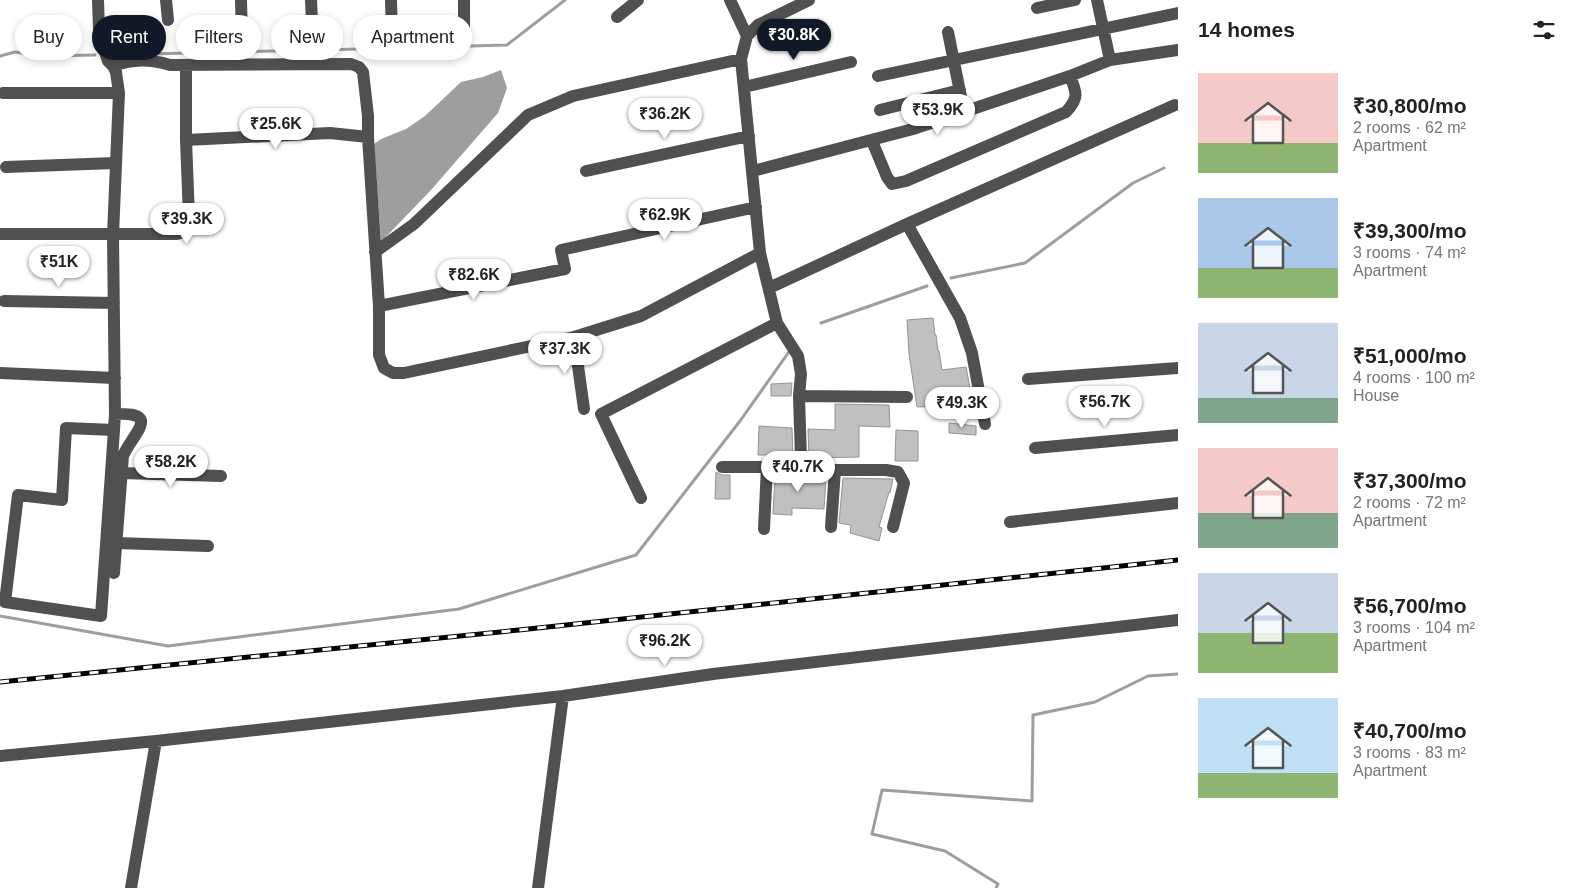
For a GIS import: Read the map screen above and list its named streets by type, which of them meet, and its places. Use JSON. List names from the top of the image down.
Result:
{
  "page": {
    "heading": "14 homes",
    "chip": [
      "Buy",
      "Rent",
      "Filters",
      "New",
      "Apartment"
    ],
    "price": [
      "₹30.8K",
      "₹53.9K",
      "₹36.2K",
      "₹25.6K",
      "₹62.9K",
      "₹39.3K",
      "₹51K",
      "₹82.6K",
      "₹37.3K",
      "₹56.7K",
      "₹49.3K",
      "₹58.2K",
      "₹40.7K",
      "₹96.2K"
    ],
    "list": [
      {
        "name": "₹30,800/mo",
        "note": "2 rooms · 62 m² · Apartment"
      },
      {
        "name": "₹39,300/mo",
        "note": "3 rooms · 74 m² · Apartment"
      },
      {
        "name": "₹51,000/mo",
        "note": "4 rooms · 100 m² · House"
      },
      {
        "name": "₹37,300/mo",
        "note": "2 rooms · 72 m² · Apartment"
      },
      {
        "name": "₹56,700/mo",
        "note": "3 rooms · 104 m² · Apartment"
      },
      {
        "name": "₹40,700/mo",
        "note": "3 rooms · 83 m² · Apartment"
      }
    ]
  }
}
